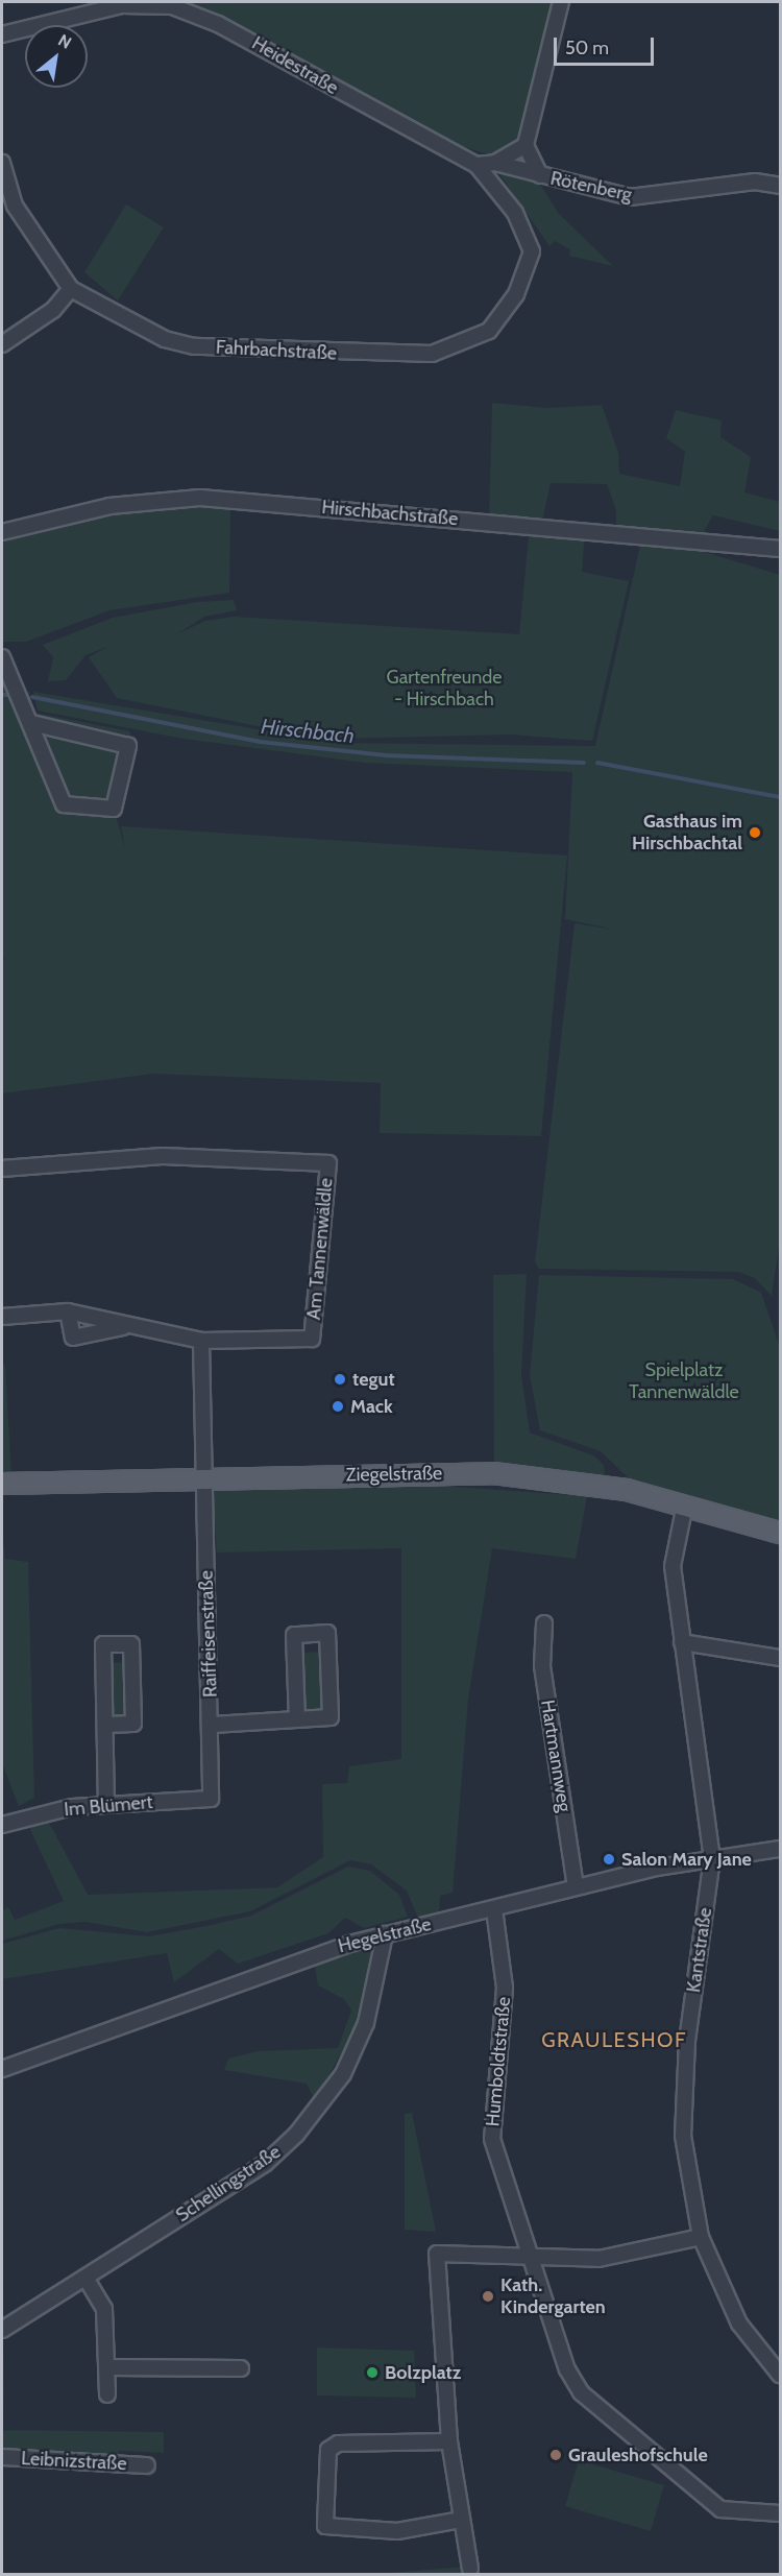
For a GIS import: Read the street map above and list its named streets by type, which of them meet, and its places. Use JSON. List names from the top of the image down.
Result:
{
  "streets": {
    "main road": ["Ziegelstraße"],
    "street": [
      "Heidestraße",
      "Rötenberg",
      "Fahrbachstraße",
      "Hirschbachstraße",
      "Am Tannenwäldle",
      "Raiffeisenstraße",
      "Hartmannweg",
      "Im Blümert",
      "Hegelstraße",
      "Kantstraße",
      "Humboldtstraße",
      "Schellingstraße",
      "Leibnizstraße"
    ]
  },
  "crossings": [
    ["Heidestraße", "Rötenberg"],
    ["Heidestraße", "Fahrbachstraße"],
    ["Ziegelstraße", "Raiffeisenstraße"],
    ["Ziegelstraße", "Kantstraße"],
    ["Raiffeisenstraße", "Im Blümert"],
    ["Hartmannweg", "Hegelstraße"],
    ["Hegelstraße", "Kantstraße"],
    ["Hegelstraße", "Humboldtstraße"],
    ["Hegelstraße", "Schellingstraße"]
  ],
  "districts": ["GRAULESHOF"],
  "water": ["Hirschbach"],
  "parks": ["Gartenfreunde - Hirschbach", "Spielplatz Tannenwäldle"],
  "places": [
    "Gasthaus im Hirschbachtal",
    "tegut",
    "Mack",
    "Salon Mary Jane",
    "Kath. Kindergarten",
    "Bolzplatz",
    "Grauleshofschule"
  ],
  "scale_bar": "50 m",
  "north": "top right"
}
